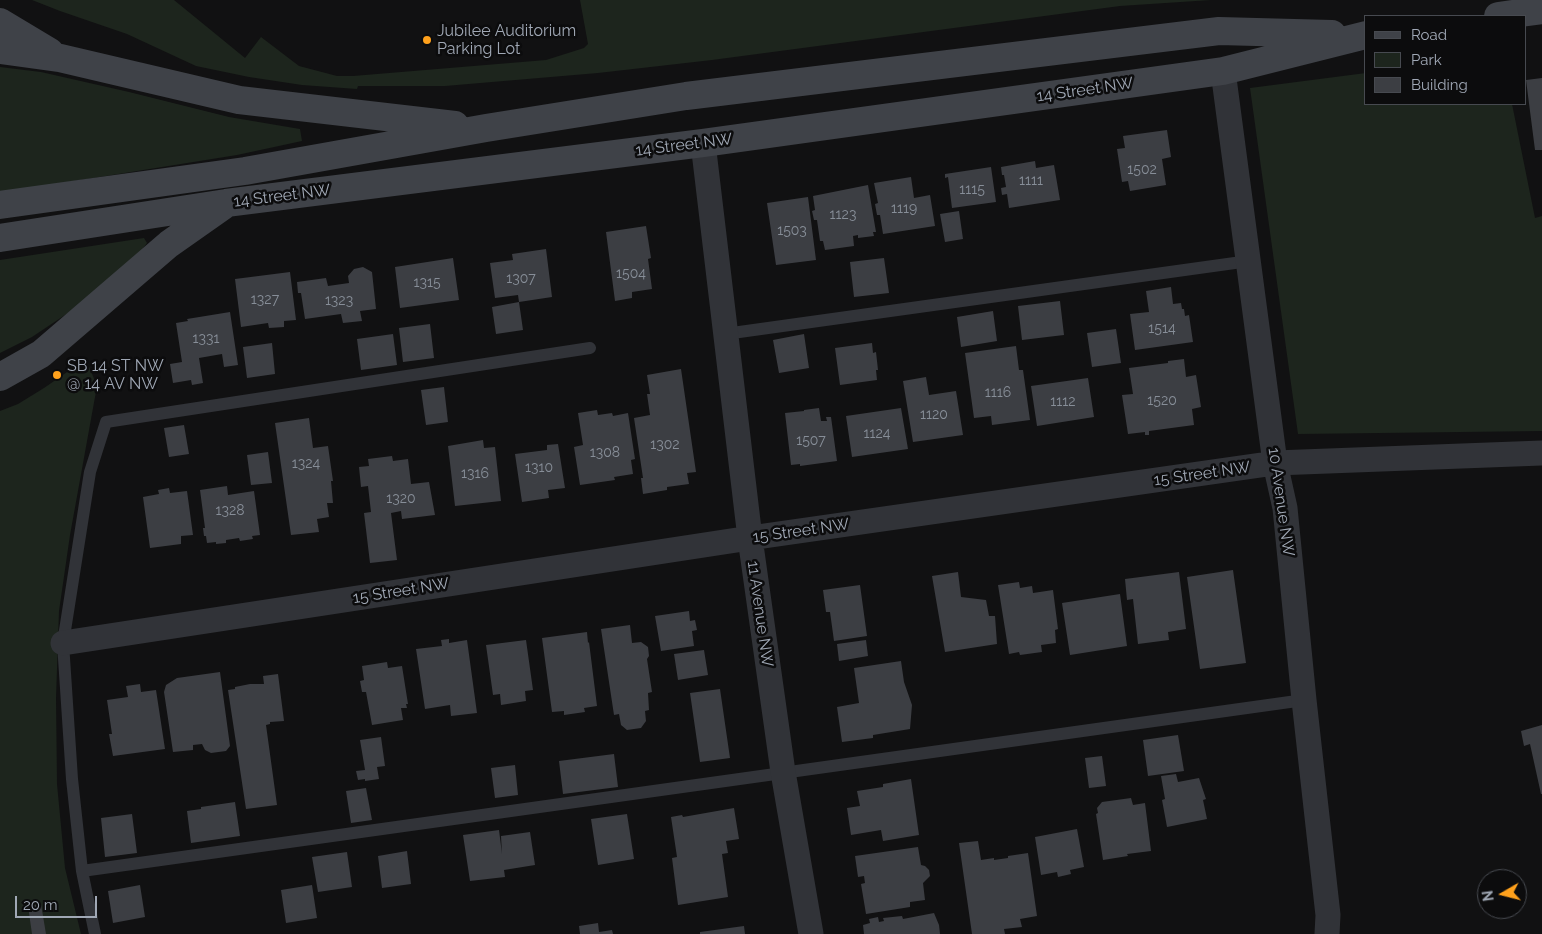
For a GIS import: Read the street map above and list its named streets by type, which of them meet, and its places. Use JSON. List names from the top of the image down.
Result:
{
  "streets": {
    "main road": ["14 Street NW"],
    "street": ["15 Street NW", "10 Avenue NW", "11 Avenue NW"]
  },
  "crossings": [
    ["14 Street NW", "10 Avenue NW"],
    ["14 Street NW", "11 Avenue NW"],
    ["15 Street NW", "10 Avenue NW"],
    ["15 Street NW", "11 Avenue NW"]
  ],
  "places": ["Jubilee Auditorium Parking Lot", "SB 14 ST NW @ 14 AV NW"],
  "house_numbers": [
    "1502",
    "1111",
    "1115",
    "1119",
    "1123",
    "1503",
    "1504",
    "1307",
    "1315",
    "1327",
    "1323",
    "1514",
    "1331",
    "1116",
    "1520",
    "1112",
    "1120",
    "1124",
    "1507",
    "1302",
    "1308",
    "1324",
    "1310",
    "1316",
    "1320",
    "1328"
  ],
  "legend": ["Road", "Park", "Building"],
  "scale_bar": "20 m",
  "north": "left"
}
